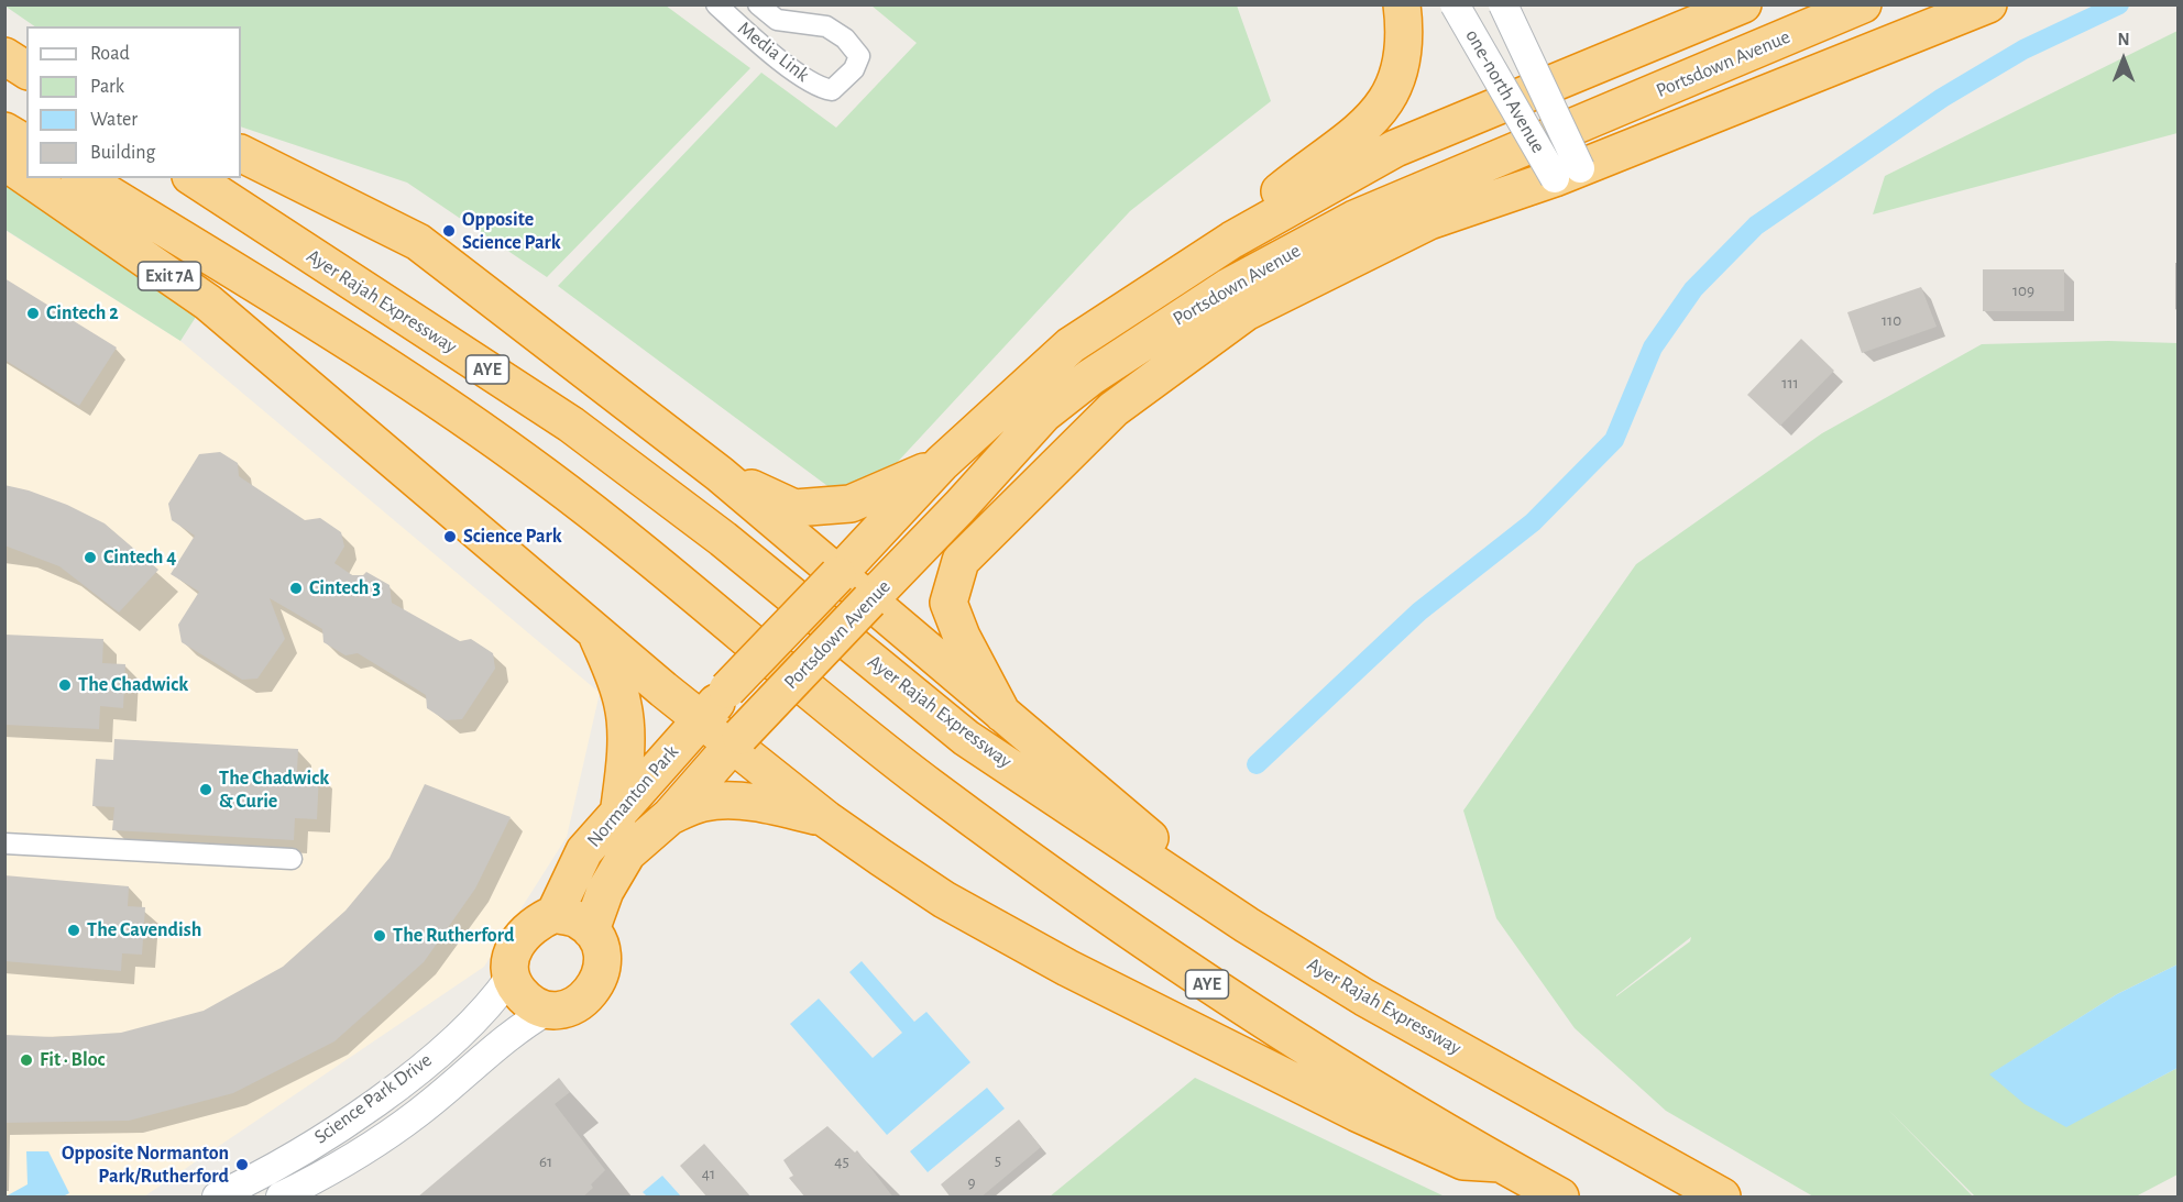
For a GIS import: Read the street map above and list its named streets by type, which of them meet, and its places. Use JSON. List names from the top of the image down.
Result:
{
  "streets": {
    "highway": [
      "Portsdown Avenue",
      "Exit 7A",
      "Ayer Rajah Expressway",
      "AYE",
      "Normanton Park"
    ],
    "main road": ["one-north Avenue", "Science Park Drive"],
    "street": ["Media Link"]
  },
  "crossings": [
    ["Portsdown Avenue", "Exit 7A"],
    ["Portsdown Avenue", "Normanton Park"],
    ["Exit 7A", "Normanton Park"],
    ["Normanton Park", "Science Park Drive"]
  ],
  "places": [
    "Opposite Science Park",
    "Cintech 2",
    "Science Park",
    "Cintech 4",
    "Cintech 3",
    "The Chadwick",
    "The Chadwick & Curie",
    "The Cavendish",
    "The Rutherford",
    "Fit · Bloc",
    "Opposite Normanton Park/Rutherford"
  ],
  "house_numbers": [
    "109",
    "110",
    "111",
    "5",
    "61",
    "45",
    "41",
    "9"
  ],
  "legend": [
    "Road",
    "Park",
    "Water",
    "Building"
  ],
  "north": "top"
}
